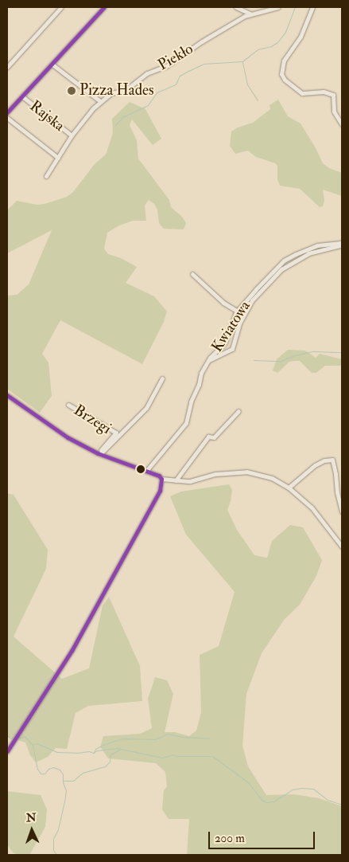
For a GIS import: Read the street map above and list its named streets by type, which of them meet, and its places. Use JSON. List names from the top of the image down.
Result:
{
  "streets": {
    "street": [
      "Piekło",
      "Rajska",
      "Kwiatowa",
      "Brzegi"
    ]
  },
  "crossings": [
    ["Piekło", "Rajska"],
    ["Kwiatowa", "Brzegi"]
  ],
  "places": ["Pizza Hades"],
  "scale_bar": "200 m",
  "north": "top"
}
